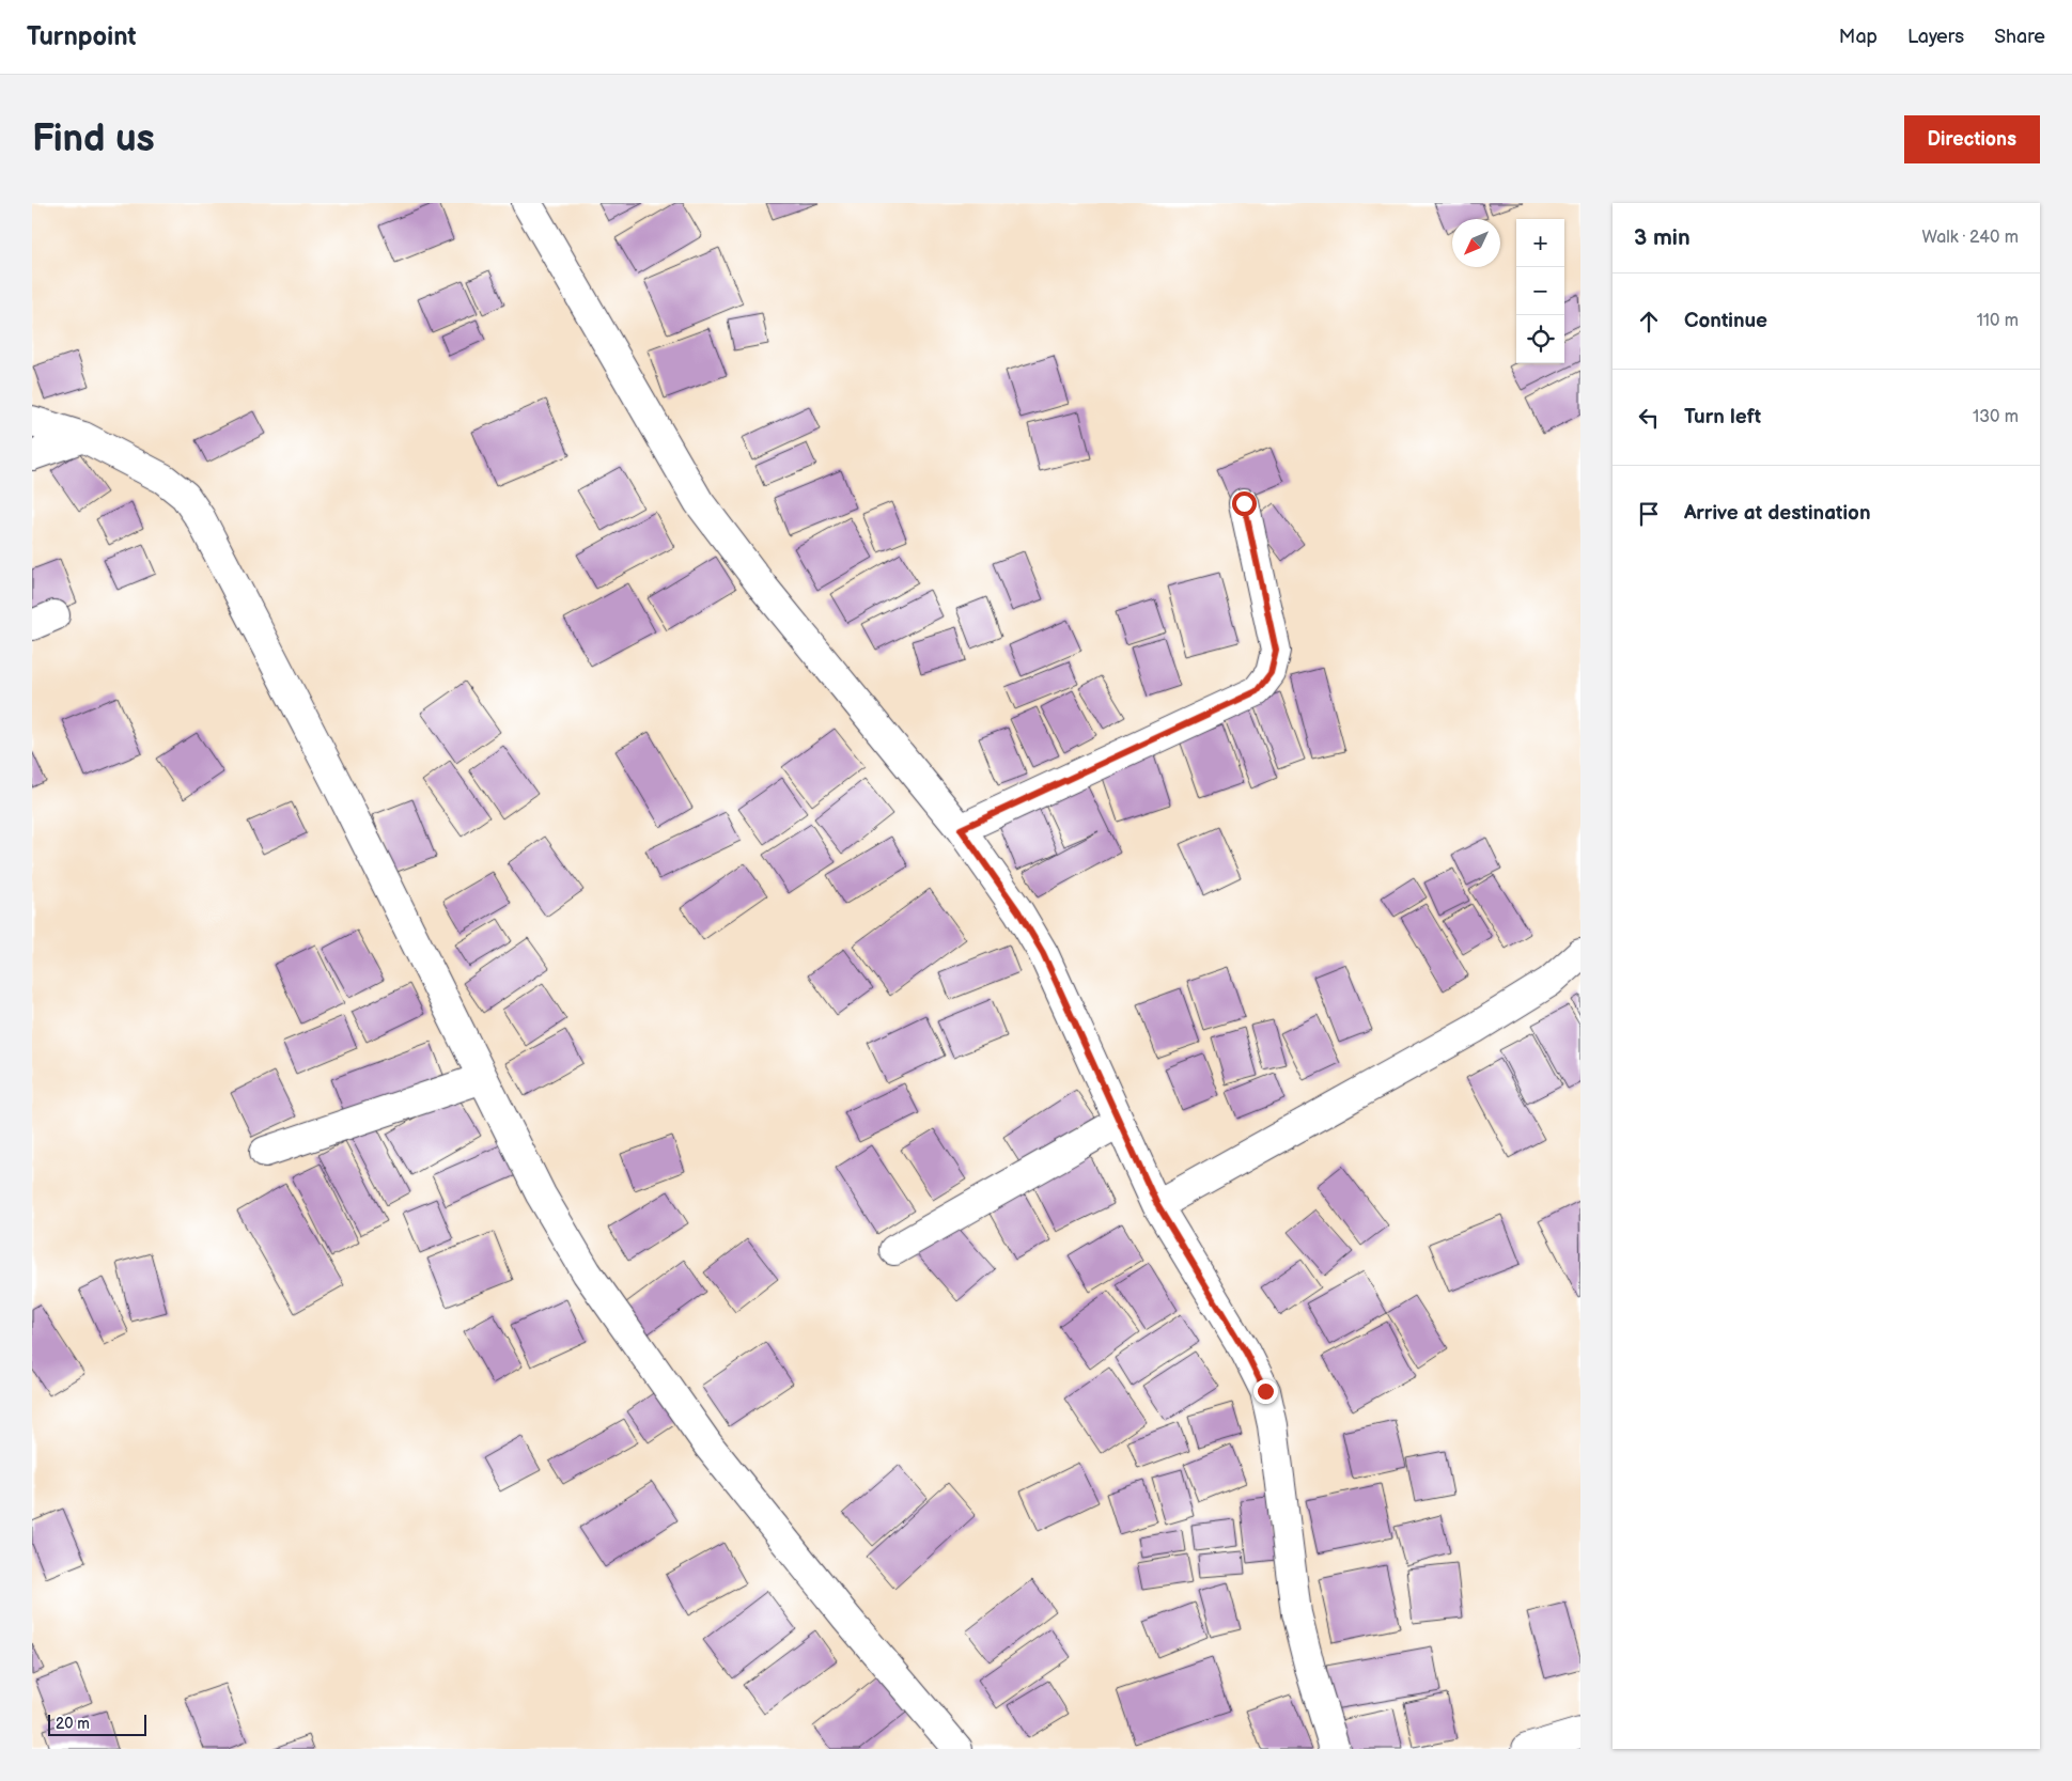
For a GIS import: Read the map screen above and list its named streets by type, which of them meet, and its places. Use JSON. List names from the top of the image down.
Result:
{
  "scale_bar": "20 m",
  "north": "bottom left",
  "page": {
    "header": "Turnpoint",
    "nav": ["Map", "Layers", "Share"],
    "buttons": "Directions",
    "title": "Find us",
    "heading": ["3 min", "Walk · 240 m"],
    "map_buttons": ["+", "−"],
    "list": [
      ["Continue", "110 m"],
      ["Turn left", "130 m"],
      "Arrive at destination"
    ],
    "scale": "20 m"
  }
}
